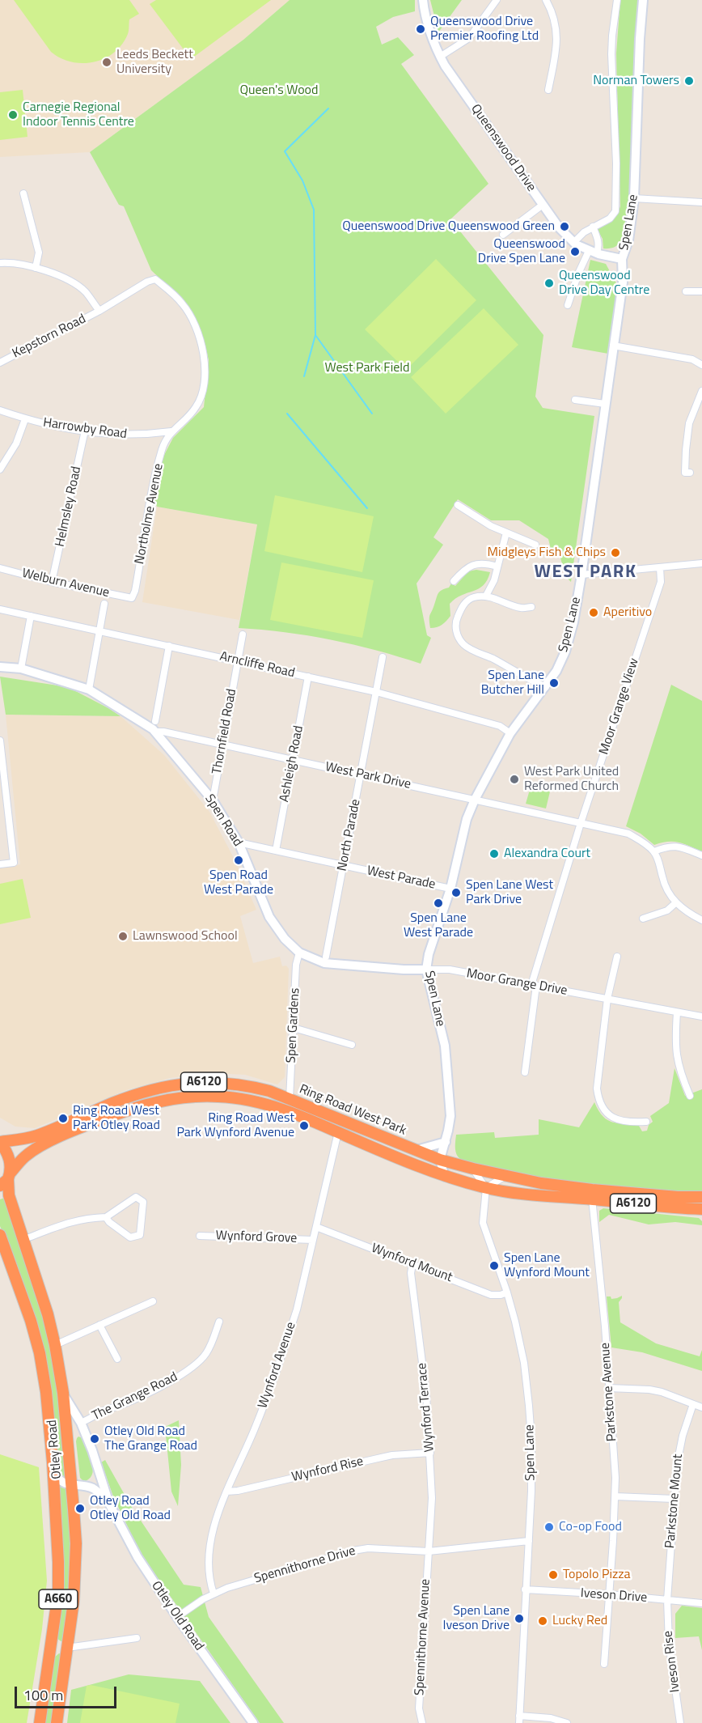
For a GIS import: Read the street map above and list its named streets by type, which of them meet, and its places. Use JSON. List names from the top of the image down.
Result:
{
  "streets": {
    "highway": [
      "A6120",
      "Ring Road West Park",
      "Otley Road",
      "A660"
    ],
    "street": [
      "Queenswood Drive",
      "Spen Lane",
      "Kepstorn Road",
      "Harrowby Road",
      "Helmsley Road",
      "Northolme Avenue",
      "Welburn Avenue",
      "Arncliffe Road",
      "Moor Grange View",
      "Thornfield Road",
      "Ashleigh Road",
      "West Park Drive",
      "Spen Road",
      "North Parade",
      "West Parade",
      "Moor Grange Drive",
      "Spen Gardens",
      "Wynford Grove",
      "Wynford Mount",
      "Wynford Avenue",
      "Parkstone Avenue",
      "The Grange Road",
      "Wynford Terrace",
      "Wynford Rise",
      "Parkstone Mount",
      "Spennithorne Drive",
      "Iveson Drive",
      "Otley Old Road",
      "Spennithorne Avenue",
      "Iveson Rise"
    ]
  },
  "crossings": [
    ["Queenswood Drive", "Spen Lane"],
    ["Spen Lane", "Arncliffe Road"],
    ["Spen Lane", "West Park Drive"],
    ["Spen Lane", "Spen Road"],
    ["Spen Lane", "West Parade"],
    ["Spen Lane", "Moor Grange Drive"],
    ["Spen Lane", "Ring Road West Park"],
    ["Spen Lane", "Wynford Mount"],
    ["Spen Lane", "Spennithorne Drive"],
    ["Spen Lane", "Iveson Drive"],
    ["Kepstorn Road", "Harrowby Road"],
    ["Kepstorn Road", "Northolme Avenue"],
    ["Harrowby Road", "Helmsley Road"],
    ["Harrowby Road", "Northolme Avenue"],
    ["Helmsley Road", "Welburn Avenue"],
    ["Northolme Avenue", "Welburn Avenue"],
    ["Arncliffe Road", "Thornfield Road"],
    ["Arncliffe Road", "Ashleigh Road"],
    ["Arncliffe Road", "North Parade"],
    ["Moor Grange View", "West Park Drive"],
    ["Moor Grange View", "Moor Grange Drive"],
    ["Thornfield Road", "West Park Drive"],
    ["Thornfield Road", "Spen Road"],
    ["Ashleigh Road", "West Park Drive"],
    ["Ashleigh Road", "West Parade"],
    ["West Park Drive", "Spen Road"],
    ["West Park Drive", "North Parade"],
    ["Spen Road", "West Parade"],
    ["Spen Road", "Moor Grange Drive"],
    ["Spen Road", "Spen Gardens"],
    ["North Parade", "West Parade"],
    ["Spen Gardens", "Ring Road West Park"],
    ["A6120", "Ring Road West Park"],
    ["A6120", "Otley Road"],
    ["Ring Road West Park", "Wynford Avenue"],
    ["Ring Road West Park", "Parkstone Avenue"],
    ["Ring Road West Park", "Otley Road"],
    ["Wynford Grove", "Wynford Avenue"],
    ["Wynford Mount", "Wynford Avenue"],
    ["Wynford Mount", "Wynford Terrace"],
    ["Wynford Avenue", "Wynford Rise"],
    ["Wynford Avenue", "Spennithorne Drive"],
    ["Parkstone Avenue", "Iveson Drive"],
    ["The Grange Road", "Otley Old Road"],
    ["Wynford Terrace", "Wynford Rise"],
    ["Wynford Terrace", "Spennithorne Drive"],
    ["Wynford Terrace", "Spennithorne Avenue"],
    ["Otley Road", "Otley Old Road"],
    ["Parkstone Mount", "Iveson Drive"],
    ["Parkstone Mount", "Iveson Rise"],
    ["Spennithorne Drive", "Otley Old Road"],
    ["Spennithorne Drive", "Spennithorne Avenue"],
    ["Iveson Drive", "Iveson Rise"]
  ],
  "districts": ["WEST PARK"],
  "parks": ["Queen's Wood", "West Park Field"],
  "places": [
    "Queenswood Drive Premier Roofing Ltd",
    "Leeds Beckett University",
    "Norman Towers",
    "Carnegie Regional Indoor Tennis Centre",
    "Queenswood Drive Queenswood Green",
    "Queenswood Drive Spen Lane",
    "Queenswood Drive Day Centre",
    "Midgleys Fish & Chips",
    "Aperitivo",
    "Spen Lane Butcher Hill",
    "West Park United Reformed Church",
    "Alexandra Court",
    "Spen Road West Parade",
    "Spen Lane West Park Drive",
    "Spen Lane West Parade",
    "Lawnswood School",
    "Ring Road West Park Otley Road",
    "Ring Road West Park Wynford Avenue",
    "Spen Lane Wynford Mount",
    "Otley Old Road The Grange Road",
    "Otley Road Otley Old Road",
    "Co-op Food",
    "Topolo Pizza",
    "Spen Lane Iveson Drive",
    "Lucky Red"
  ],
  "scale_bar": "100 m"
}
